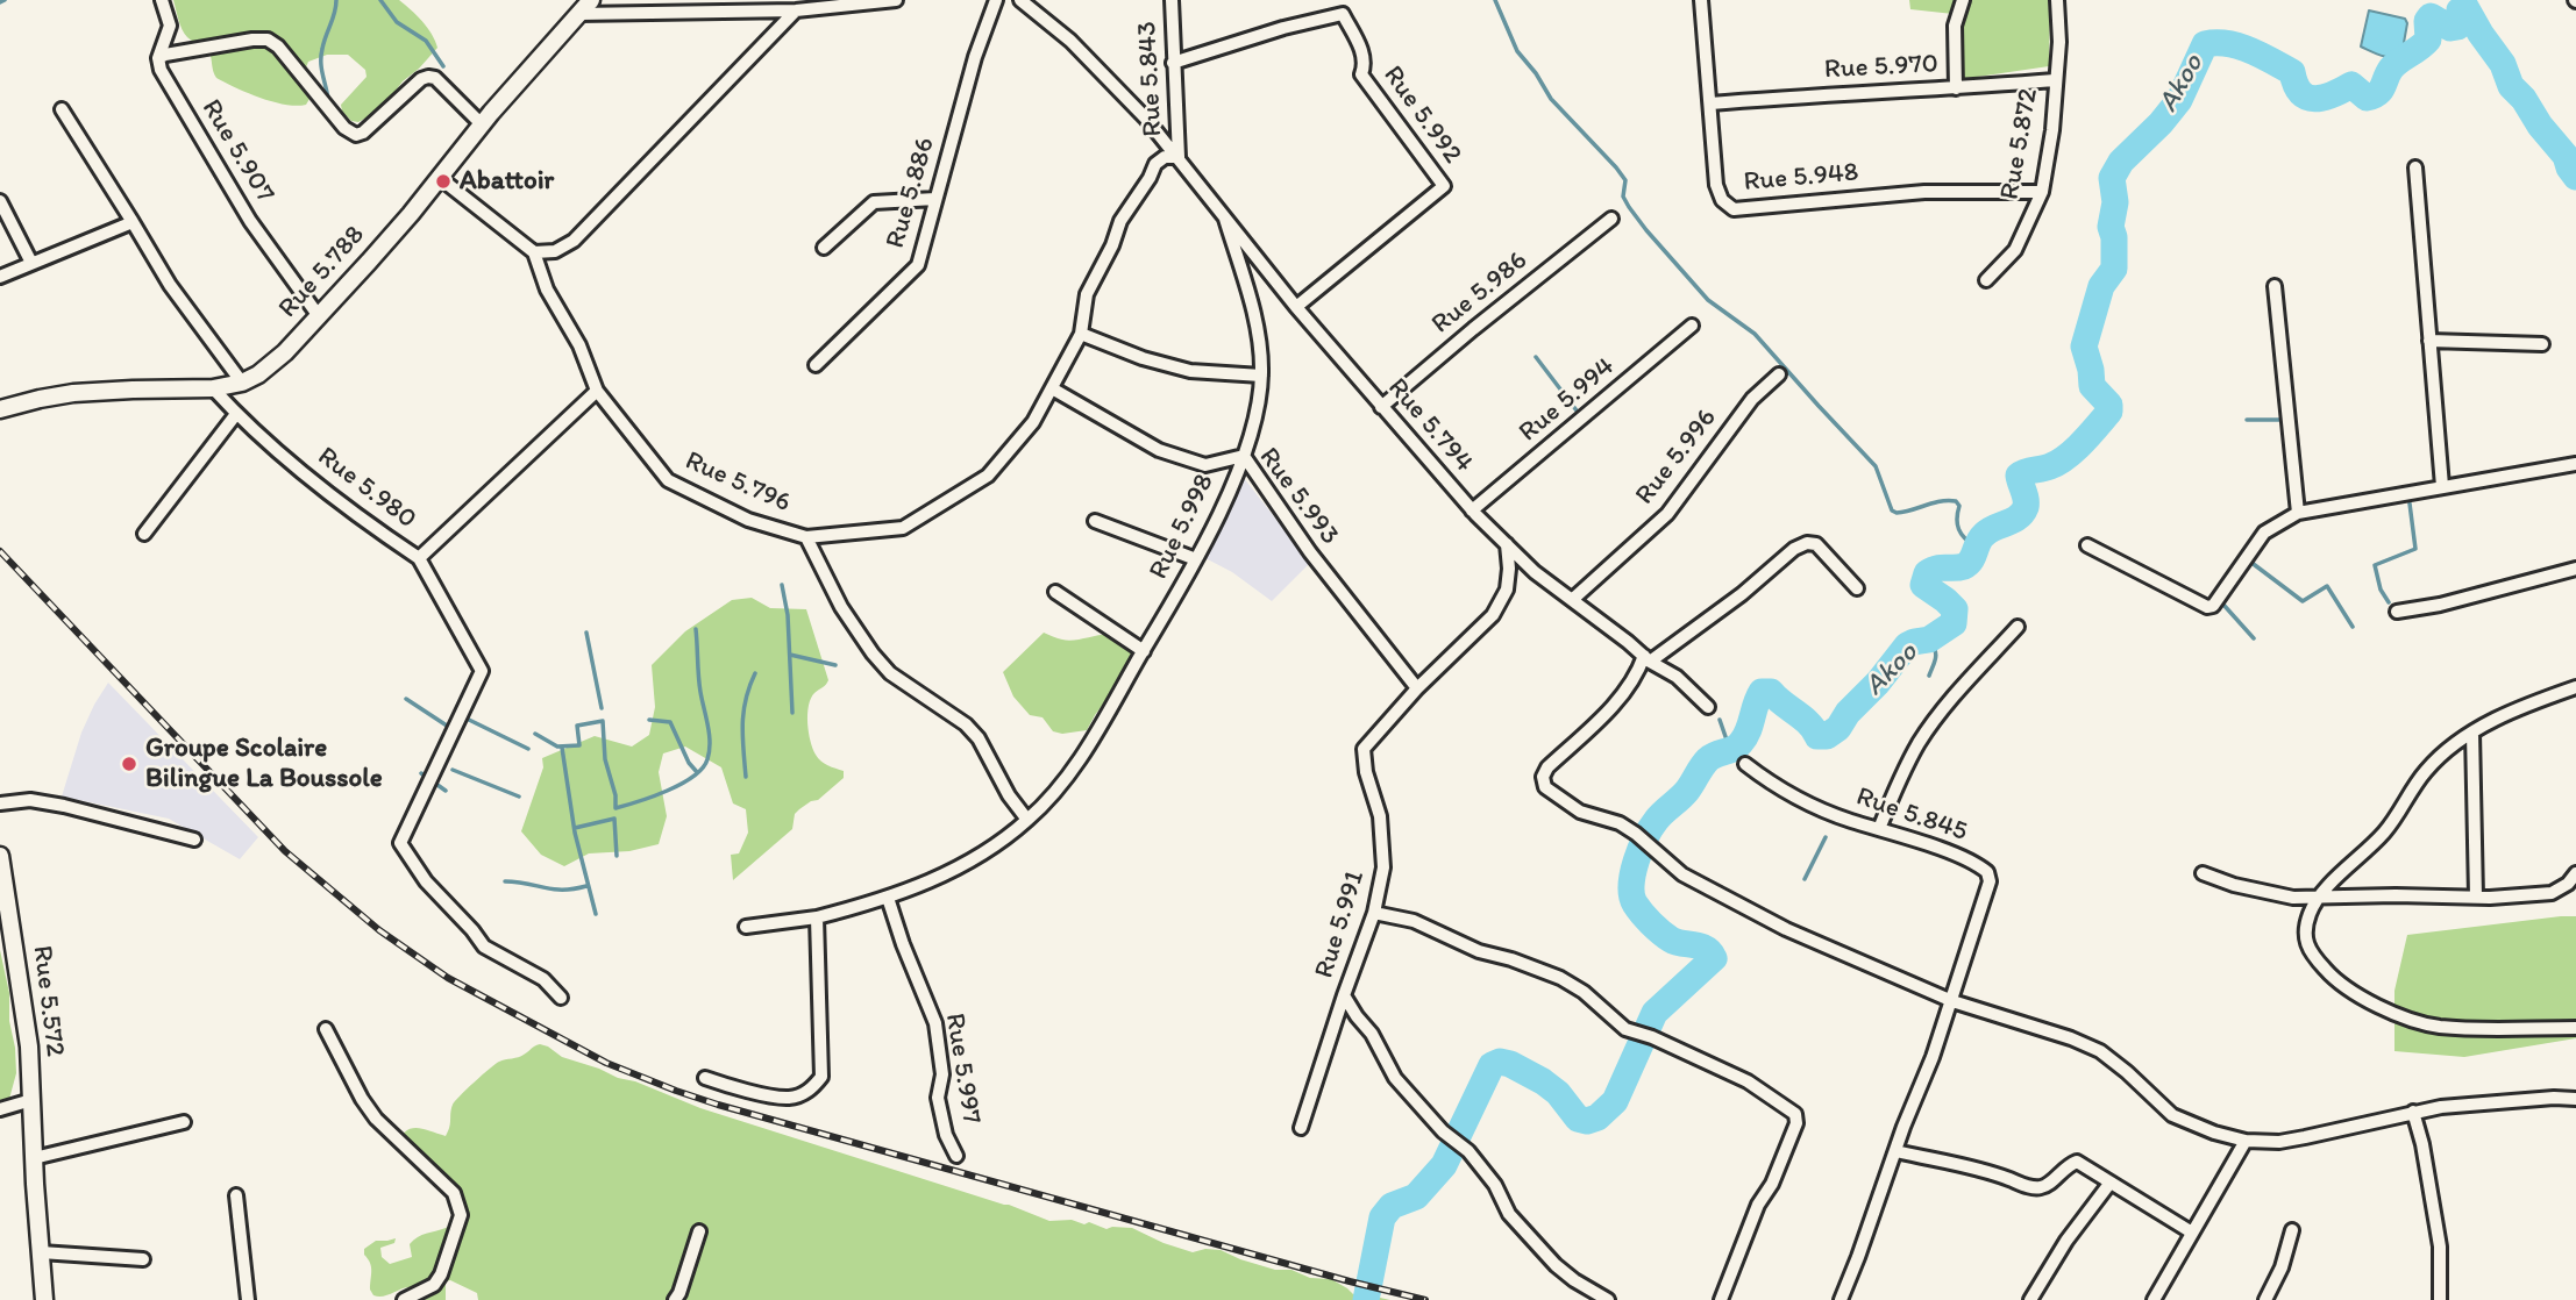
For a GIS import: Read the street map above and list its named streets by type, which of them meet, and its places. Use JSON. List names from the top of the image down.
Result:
{
  "streets": {
    "street": [
      "Rue 5.970",
      "Rue 5.843",
      "Rue 5.992",
      "Rue 5.872",
      "Rue 5.907",
      "Rue 5.948",
      "Rue 5.886",
      "Rue 5.788",
      "Rue 5.986",
      "Rue 5.994",
      "Rue 5.794",
      "Rue 5.996",
      "Rue 5.796",
      "Rue 5.980",
      "Rue 5.993",
      "Rue 5.998",
      "Rue 5.845",
      "Rue 5.991",
      "Rue 5.572",
      "Rue 5.997"
    ]
  },
  "crossings": [
    ["Rue 5.970", "Rue 5.872"],
    ["Rue 5.970", "Rue 5.948"],
    ["Rue 5.843", "Rue 5.992"],
    ["Rue 5.843", "Rue 5.794"],
    ["Rue 5.843", "Rue 5.796"],
    ["Rue 5.992", "Rue 5.794"],
    ["Rue 5.872", "Rue 5.948"],
    ["Rue 5.907", "Rue 5.788"],
    ["Rue 5.788", "Rue 5.980"],
    ["Rue 5.986", "Rue 5.794"],
    ["Rue 5.994", "Rue 5.794"],
    ["Rue 5.794", "Rue 5.996"],
    ["Rue 5.794", "Rue 5.796"],
    ["Rue 5.794", "Rue 5.998"],
    ["Rue 5.794", "Rue 5.991"],
    ["Rue 5.796", "Rue 5.980"],
    ["Rue 5.796", "Rue 5.993"],
    ["Rue 5.993", "Rue 5.998"],
    ["Rue 5.993", "Rue 5.991"],
    ["Rue 5.998", "Rue 5.997"]
  ],
  "water": ["Akoo"],
  "places": ["Abattoir", "Groupe Scolaire Bilingue La Boussole"]
}
